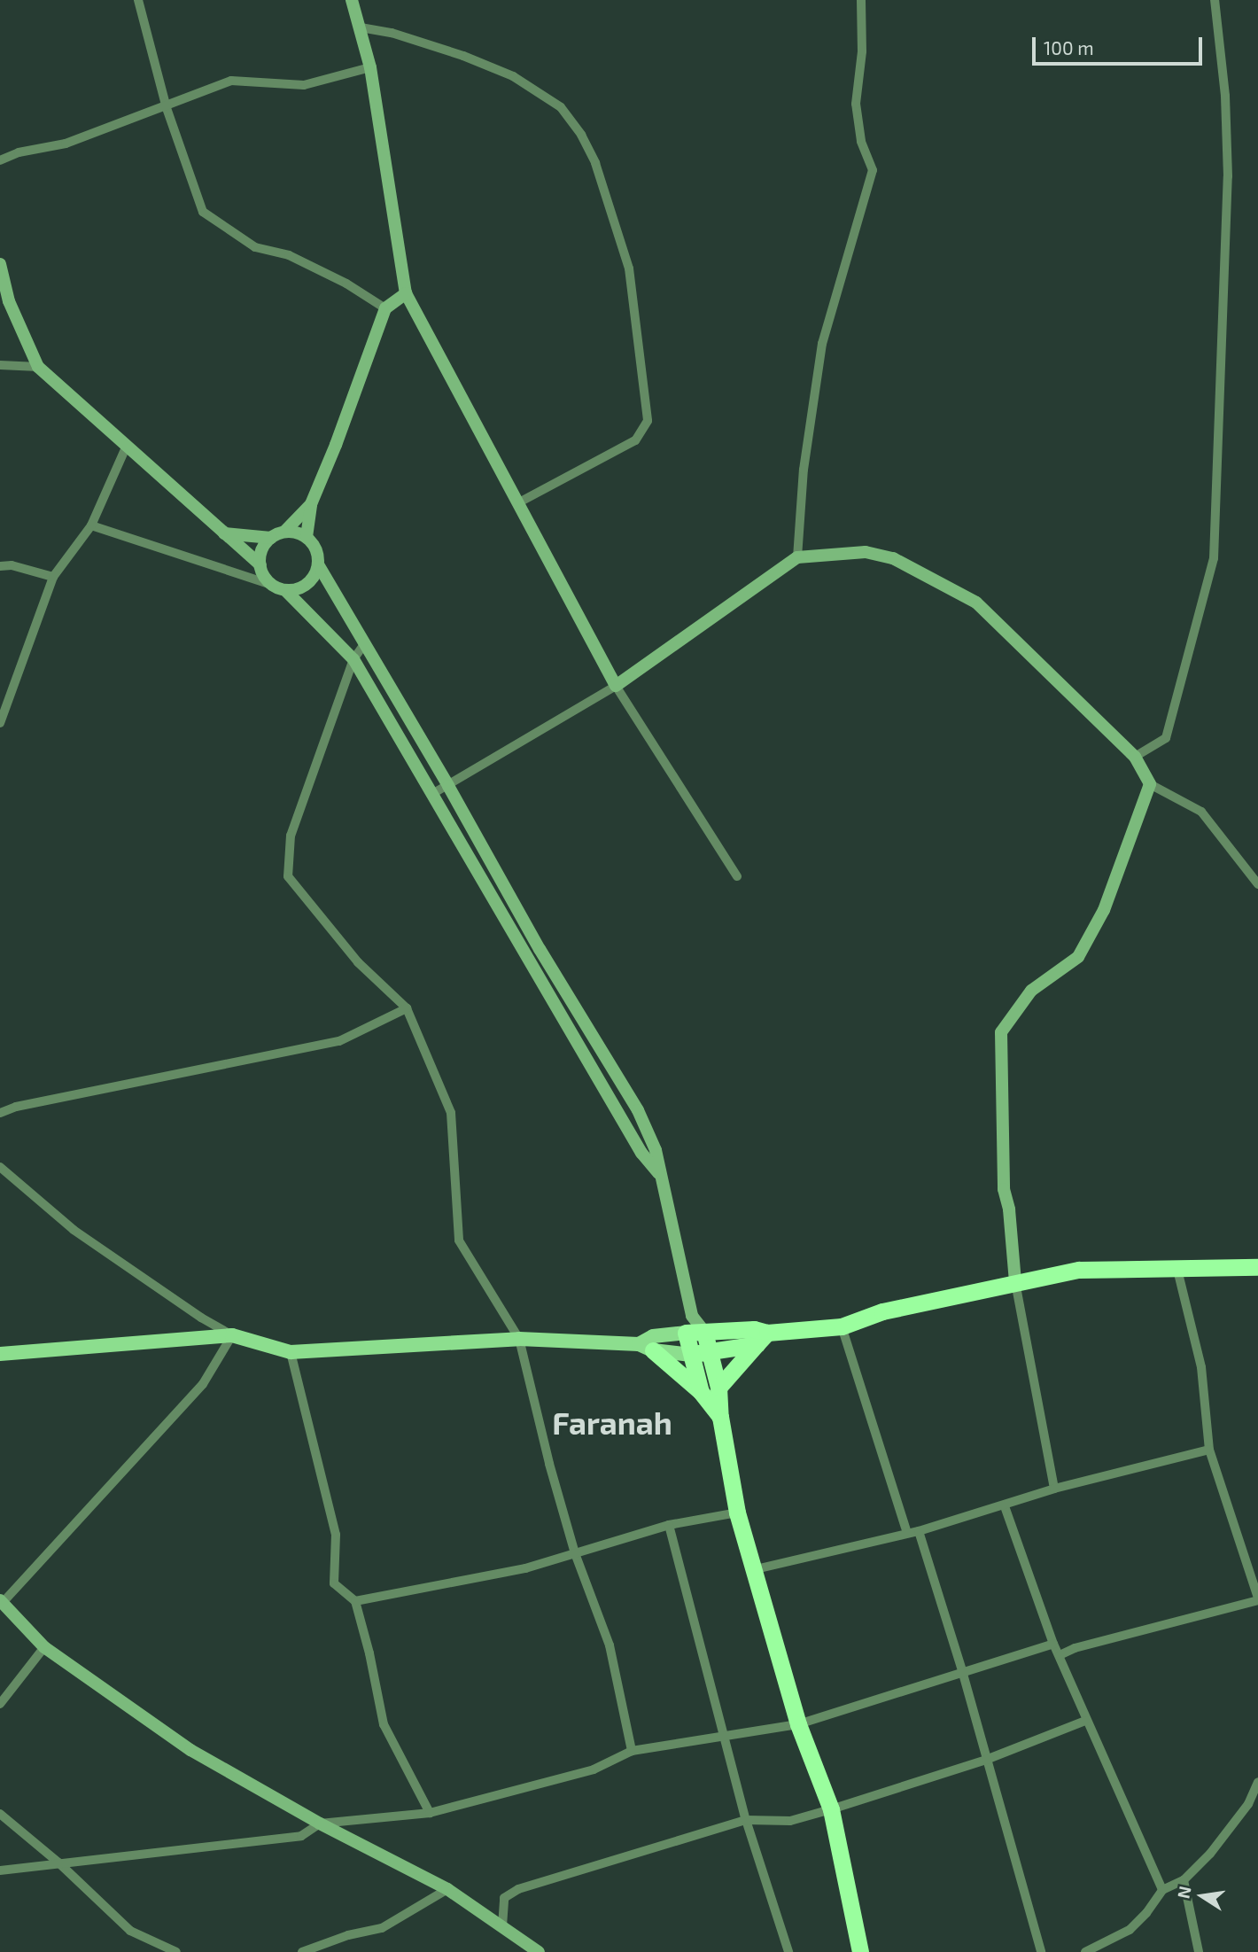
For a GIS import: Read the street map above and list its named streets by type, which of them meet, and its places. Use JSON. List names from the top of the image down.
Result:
{
  "districts": ["Faranah"],
  "scale_bar": "100 m",
  "north": "left"
}
